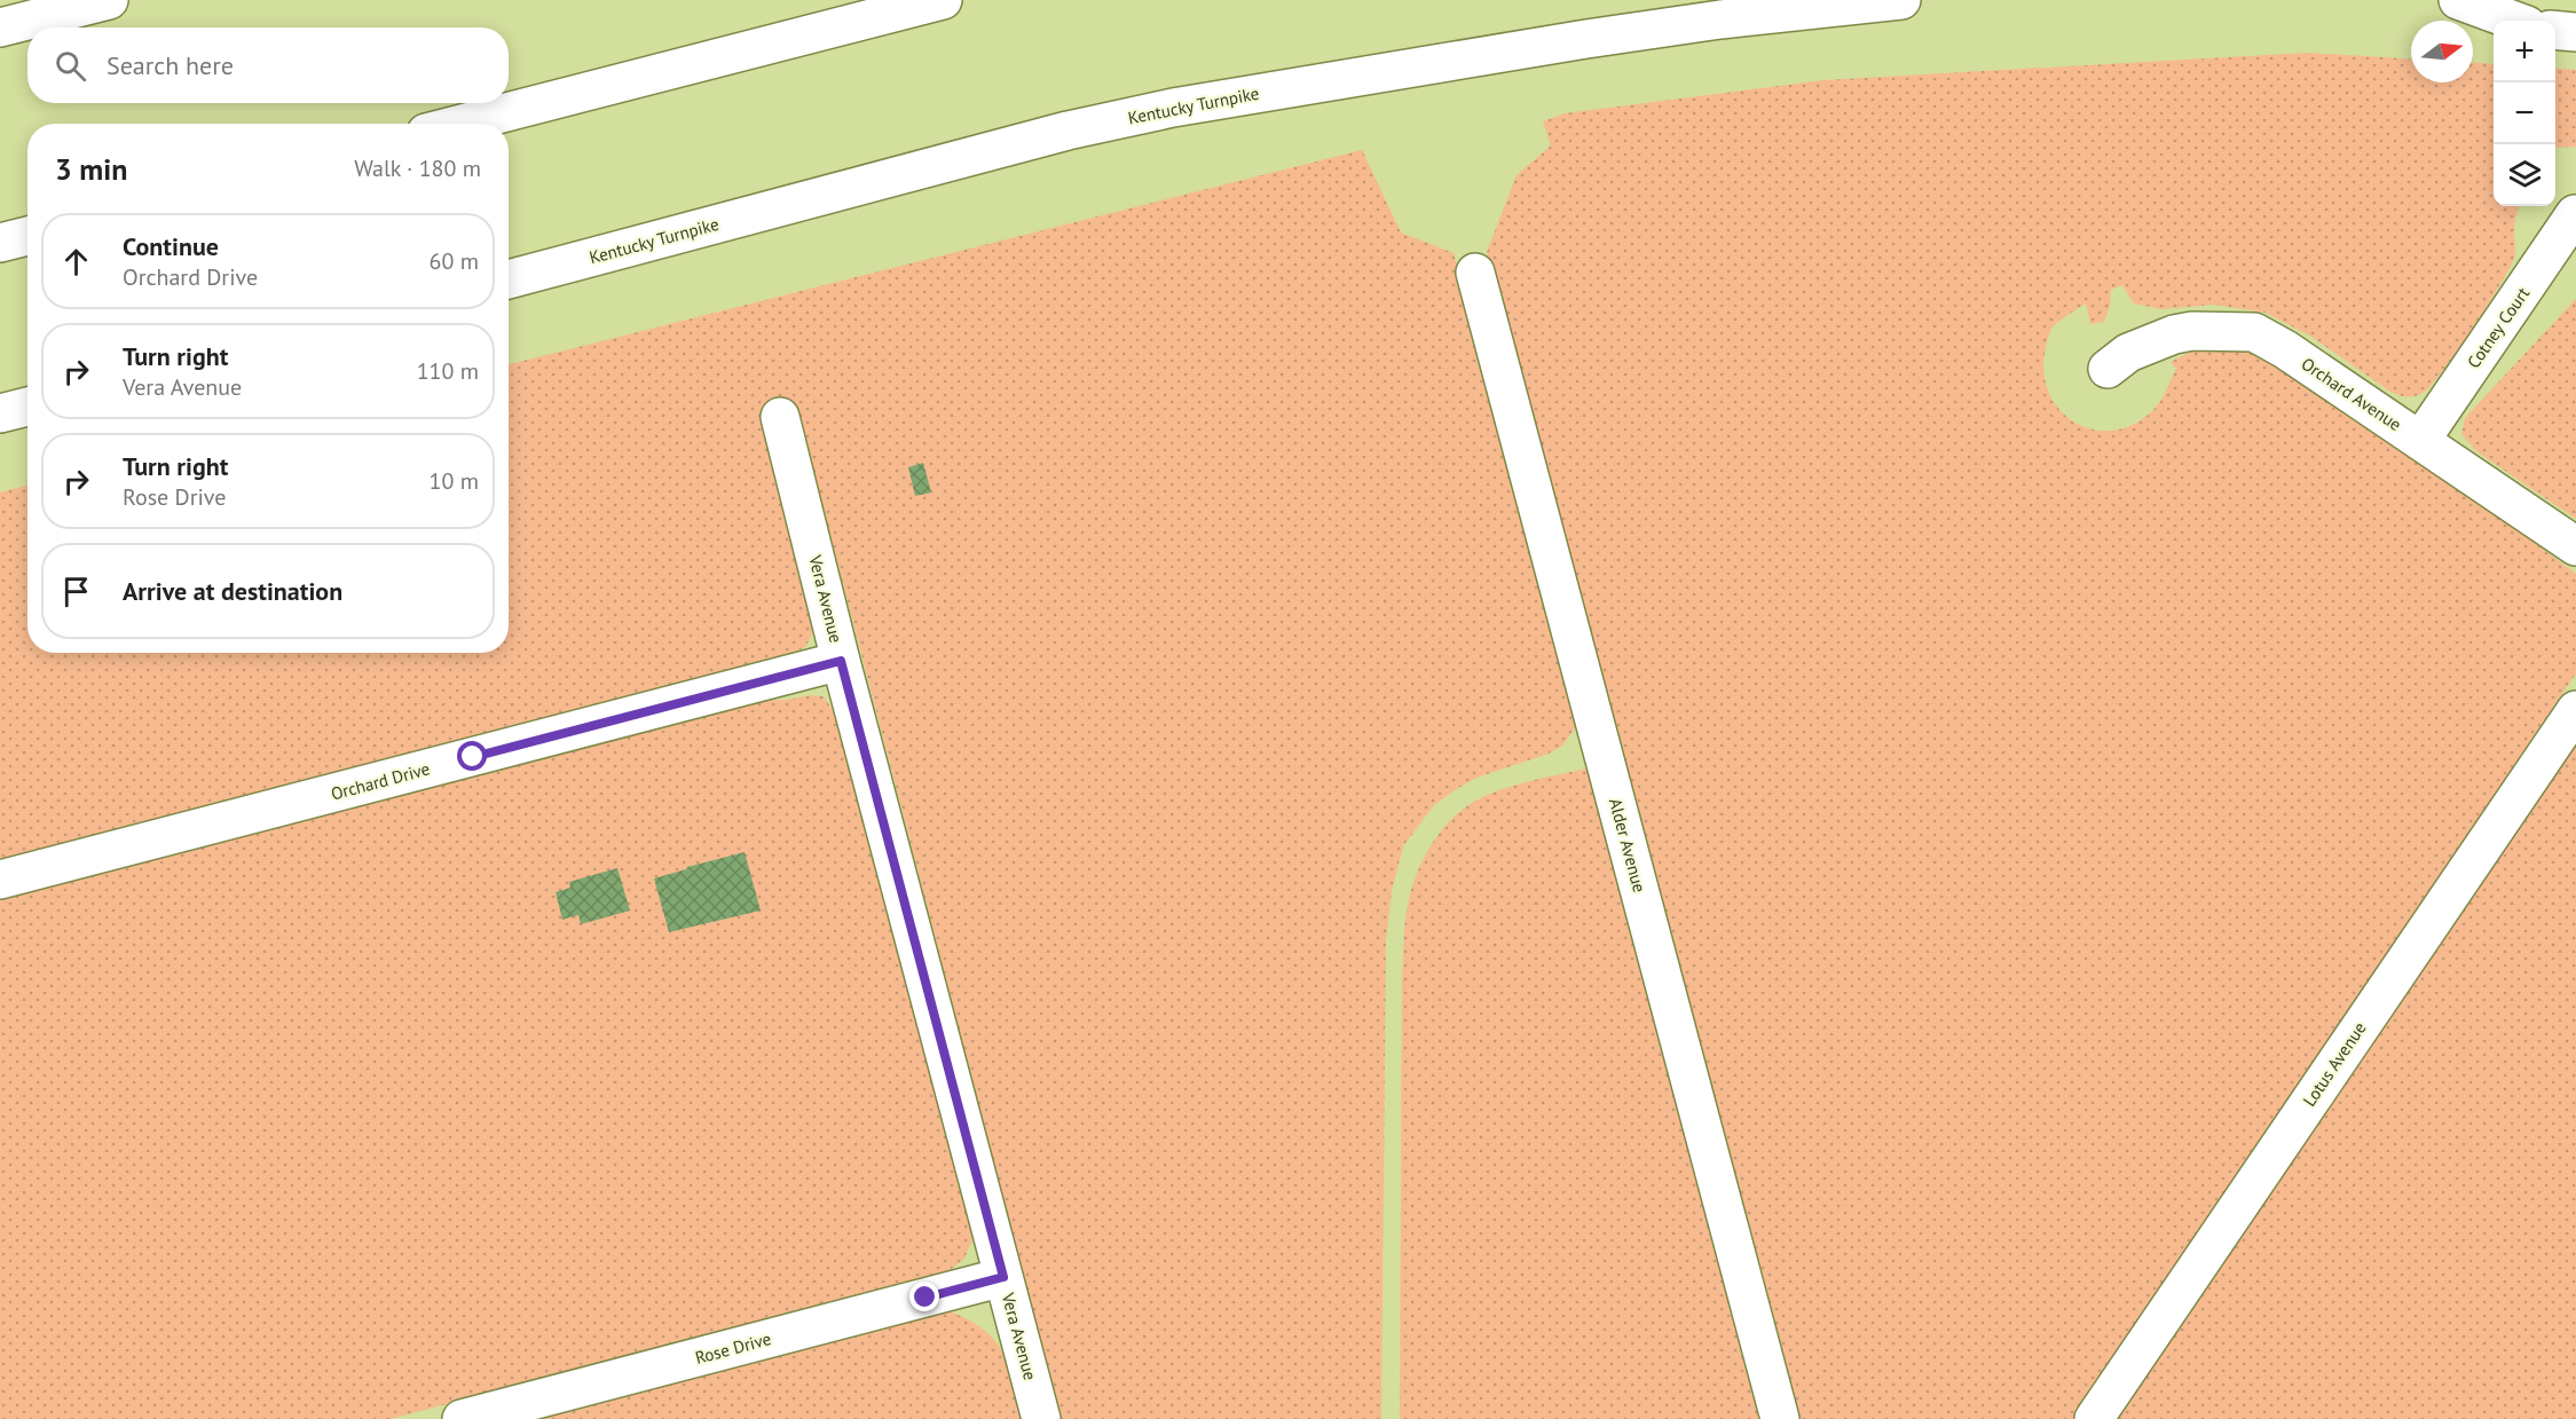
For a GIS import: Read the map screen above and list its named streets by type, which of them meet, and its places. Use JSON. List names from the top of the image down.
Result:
{
  "streets": {
    "main road": [
      "Kentucky Turnpike",
      "Cotney Court",
      "Orchard Avenue",
      "Vera Avenue",
      "Orchard Drive",
      "Alder Avenue",
      "Lotus Avenue",
      "Rose Drive"
    ]
  },
  "crossings": [
    ["Cotney Court", "Orchard Avenue"],
    ["Vera Avenue", "Orchard Drive"],
    ["Vera Avenue", "Rose Drive"]
  ],
  "north": "right",
  "page": {
    "map_buttons": ["+", "−"],
    "search": "Search here",
    "heading": ["3 min", "Walk · 180 m"],
    "list": [
      ["Continue", "Orchard Drive", "60 m"],
      ["Turn right", "Vera Avenue", "110 m"],
      ["Turn right", "Rose Drive", "10 m"],
      "Arrive at destination"
    ]
  }
}
